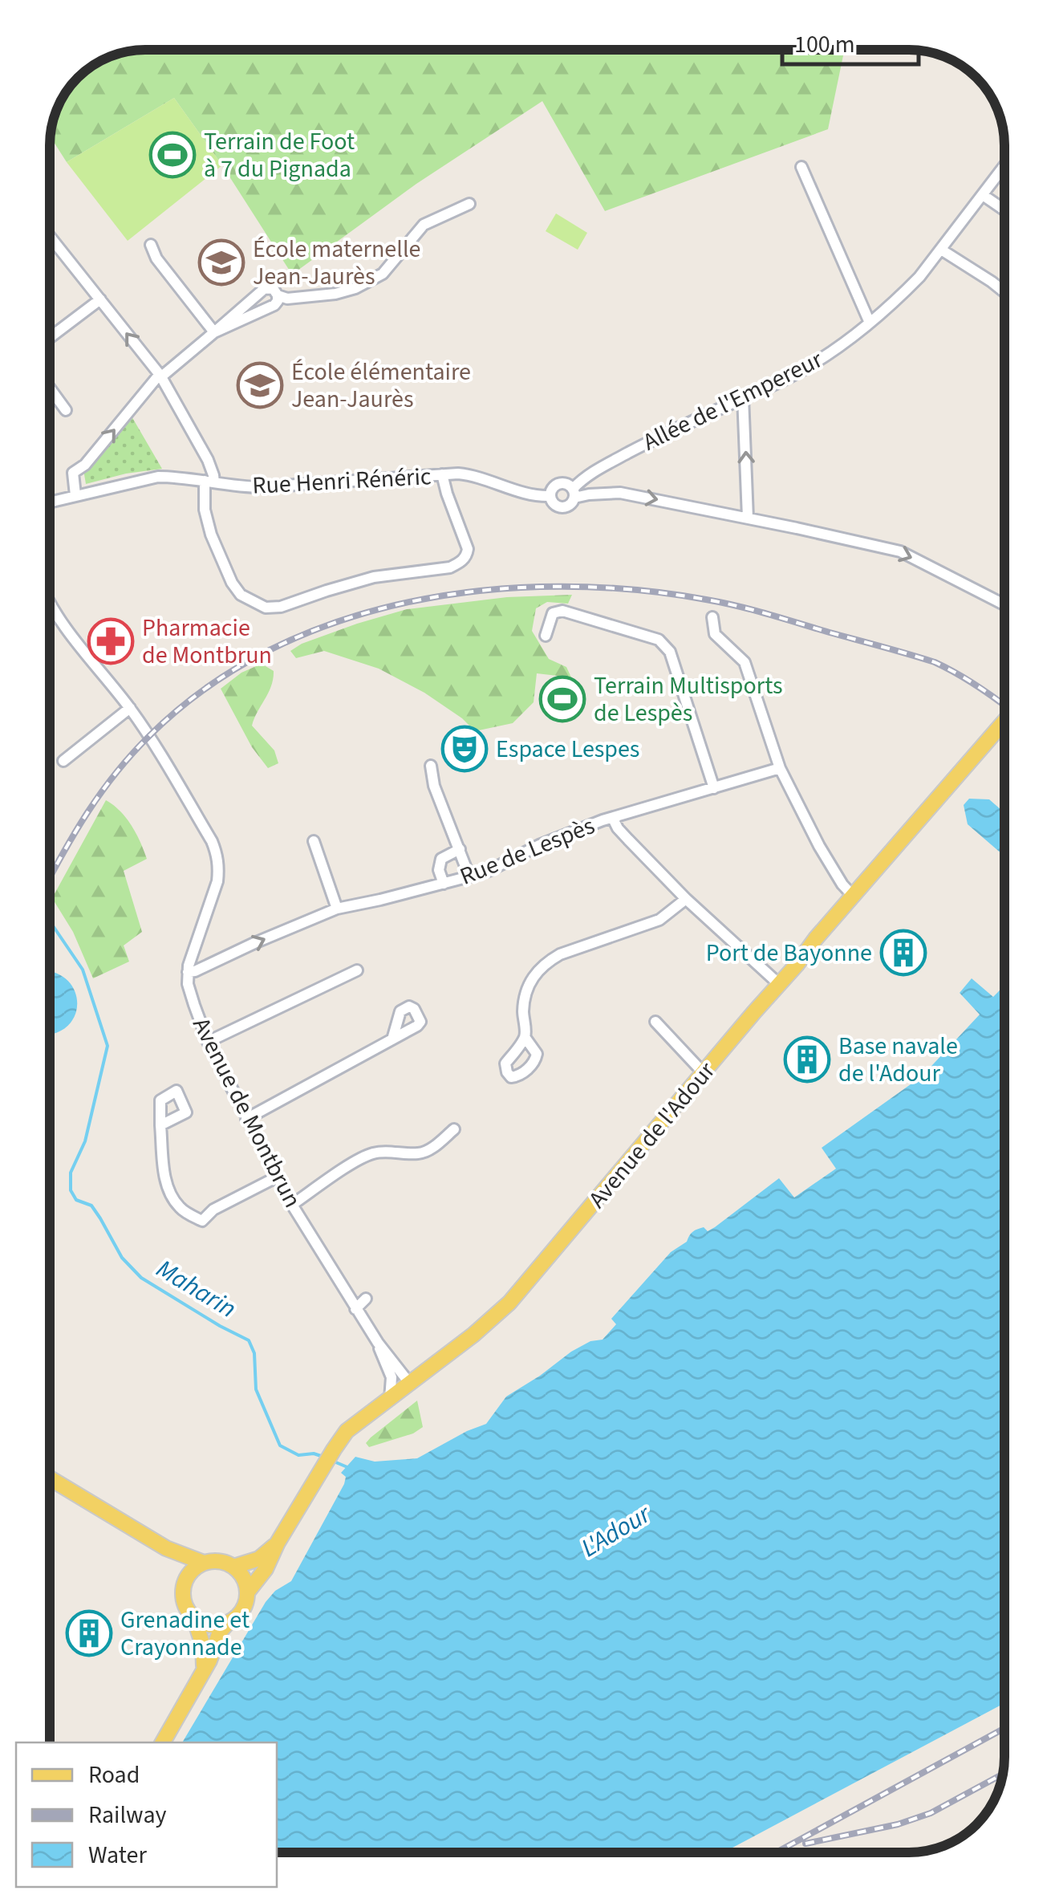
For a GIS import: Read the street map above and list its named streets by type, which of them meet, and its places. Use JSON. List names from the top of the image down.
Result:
{
  "streets": {
    "main road": ["Avenue de l'Adour"],
    "street": [
      "Allée de l'Empereur",
      "Rue Henri Rénéric",
      "Rue de Lespès",
      "Avenue de Montbrun"
    ]
  },
  "crossings": [
    ["Allée de l'Empereur", "Rue Henri Rénéric"],
    ["Rue de Lespès", "Avenue de Montbrun"],
    ["Avenue de Montbrun", "Avenue de l'Adour"]
  ],
  "water": ["Maharin", "L'Adour"],
  "places": {
    "sports": ["Terrain de Foot à 7 du Pignada", "Terrain Multisports de Lespès"],
    "school or university": ["École maternelle Jean-Jaurès", "École élémentaire Jean-Jaurès"],
    "pharmacy": ["Pharmacie de Montbrun"],
    "theatre": ["Espace Lespes"],
    "building": ["Port de Bayonne", "Base navale de l'Adour", "Grenadine et Crayonnade"]
  },
  "legend": ["Road", "Railway", "Water"],
  "scale_bar": "100 m"
}
